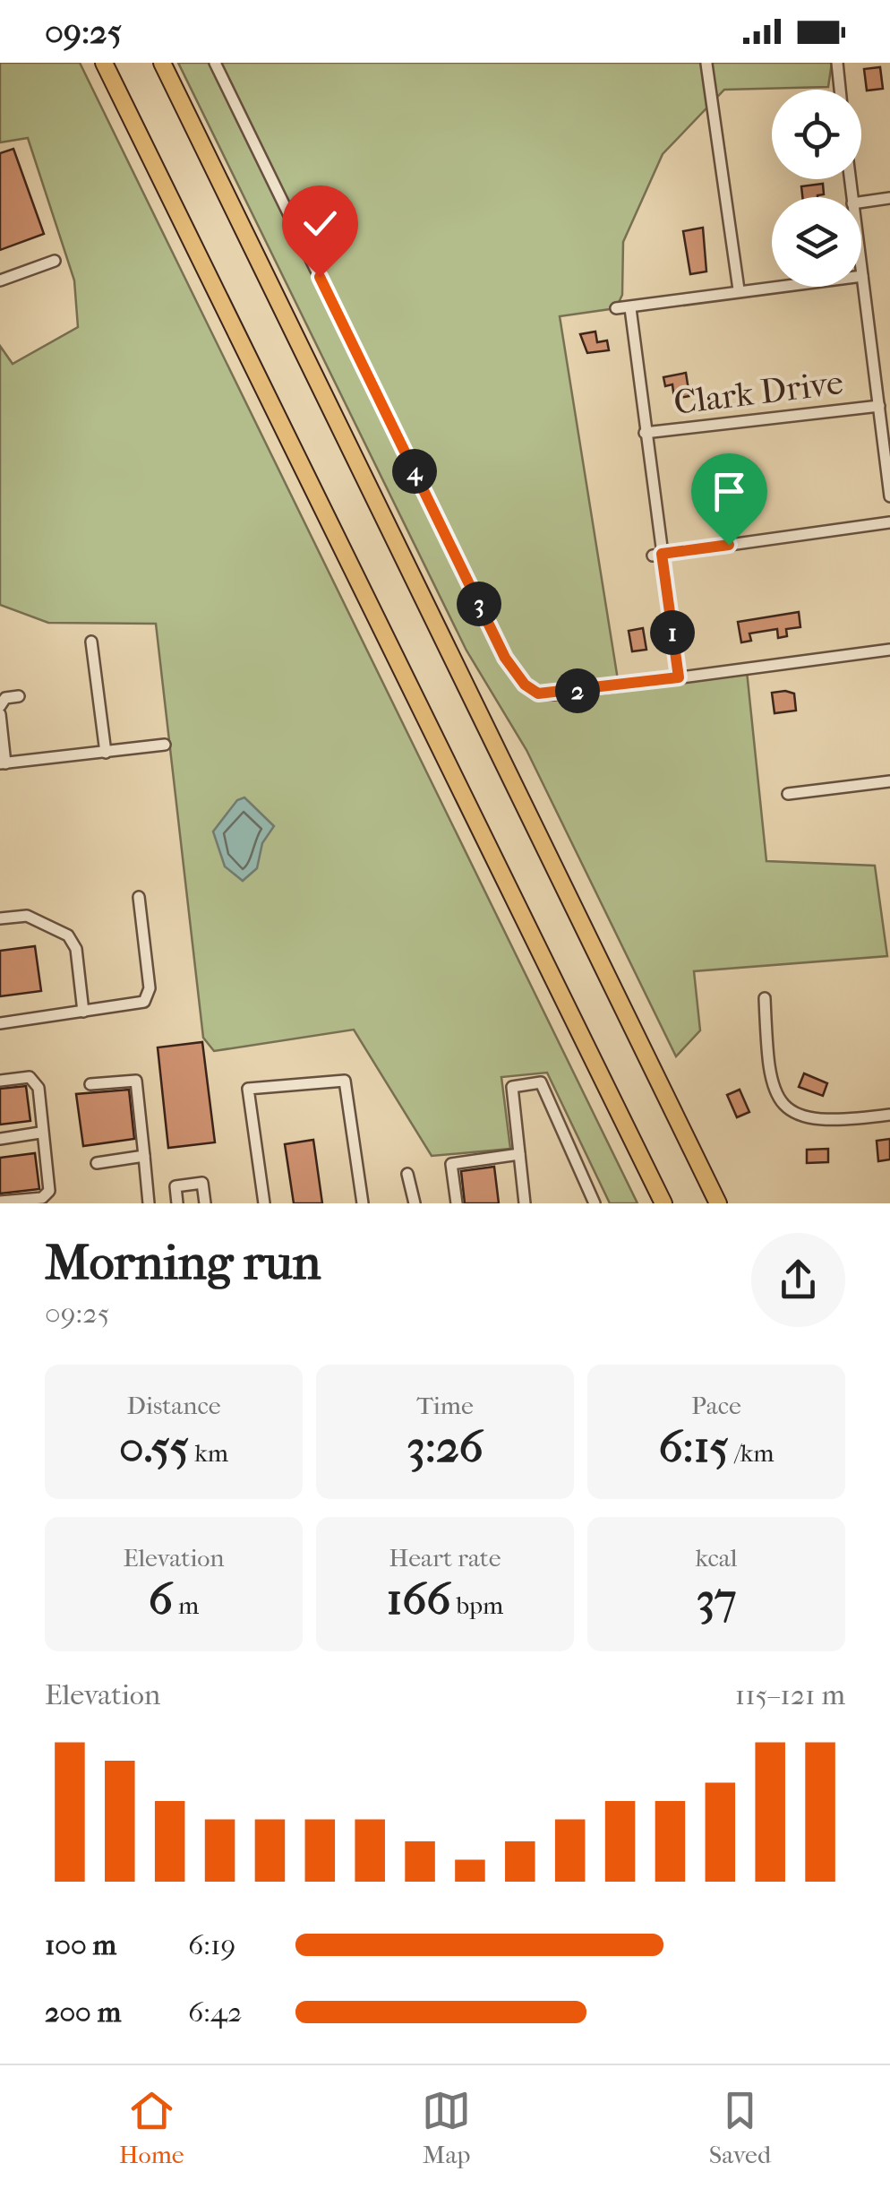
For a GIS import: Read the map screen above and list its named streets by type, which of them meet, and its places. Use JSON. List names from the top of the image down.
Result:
{
  "streets": {
    "street": ["Clark Drive"]
  },
  "page": {
    "status": "09:25",
    "pins": [
      "4",
      "3",
      "1",
      "2"
    ],
    "heading": ["Morning run", "09:25"],
    "stats": [
      ["Distance", "0.55 km"],
      ["Time", "3:26"],
      ["Pace", "6:15 /km"],
      ["Elevation", "6 m"],
      ["Heart rate", "166 bpm"],
      ["kcal", "37"]
    ],
    "chart": ["Elevation", "115–121 m"],
    "list": [
      {
        "name": "100 m",
        "note": "6:19"
      },
      {
        "name": "200 m",
        "note": "6:42"
      }
    ],
    "tabs": ["Home", "Map", "Saved"]
  }
}
